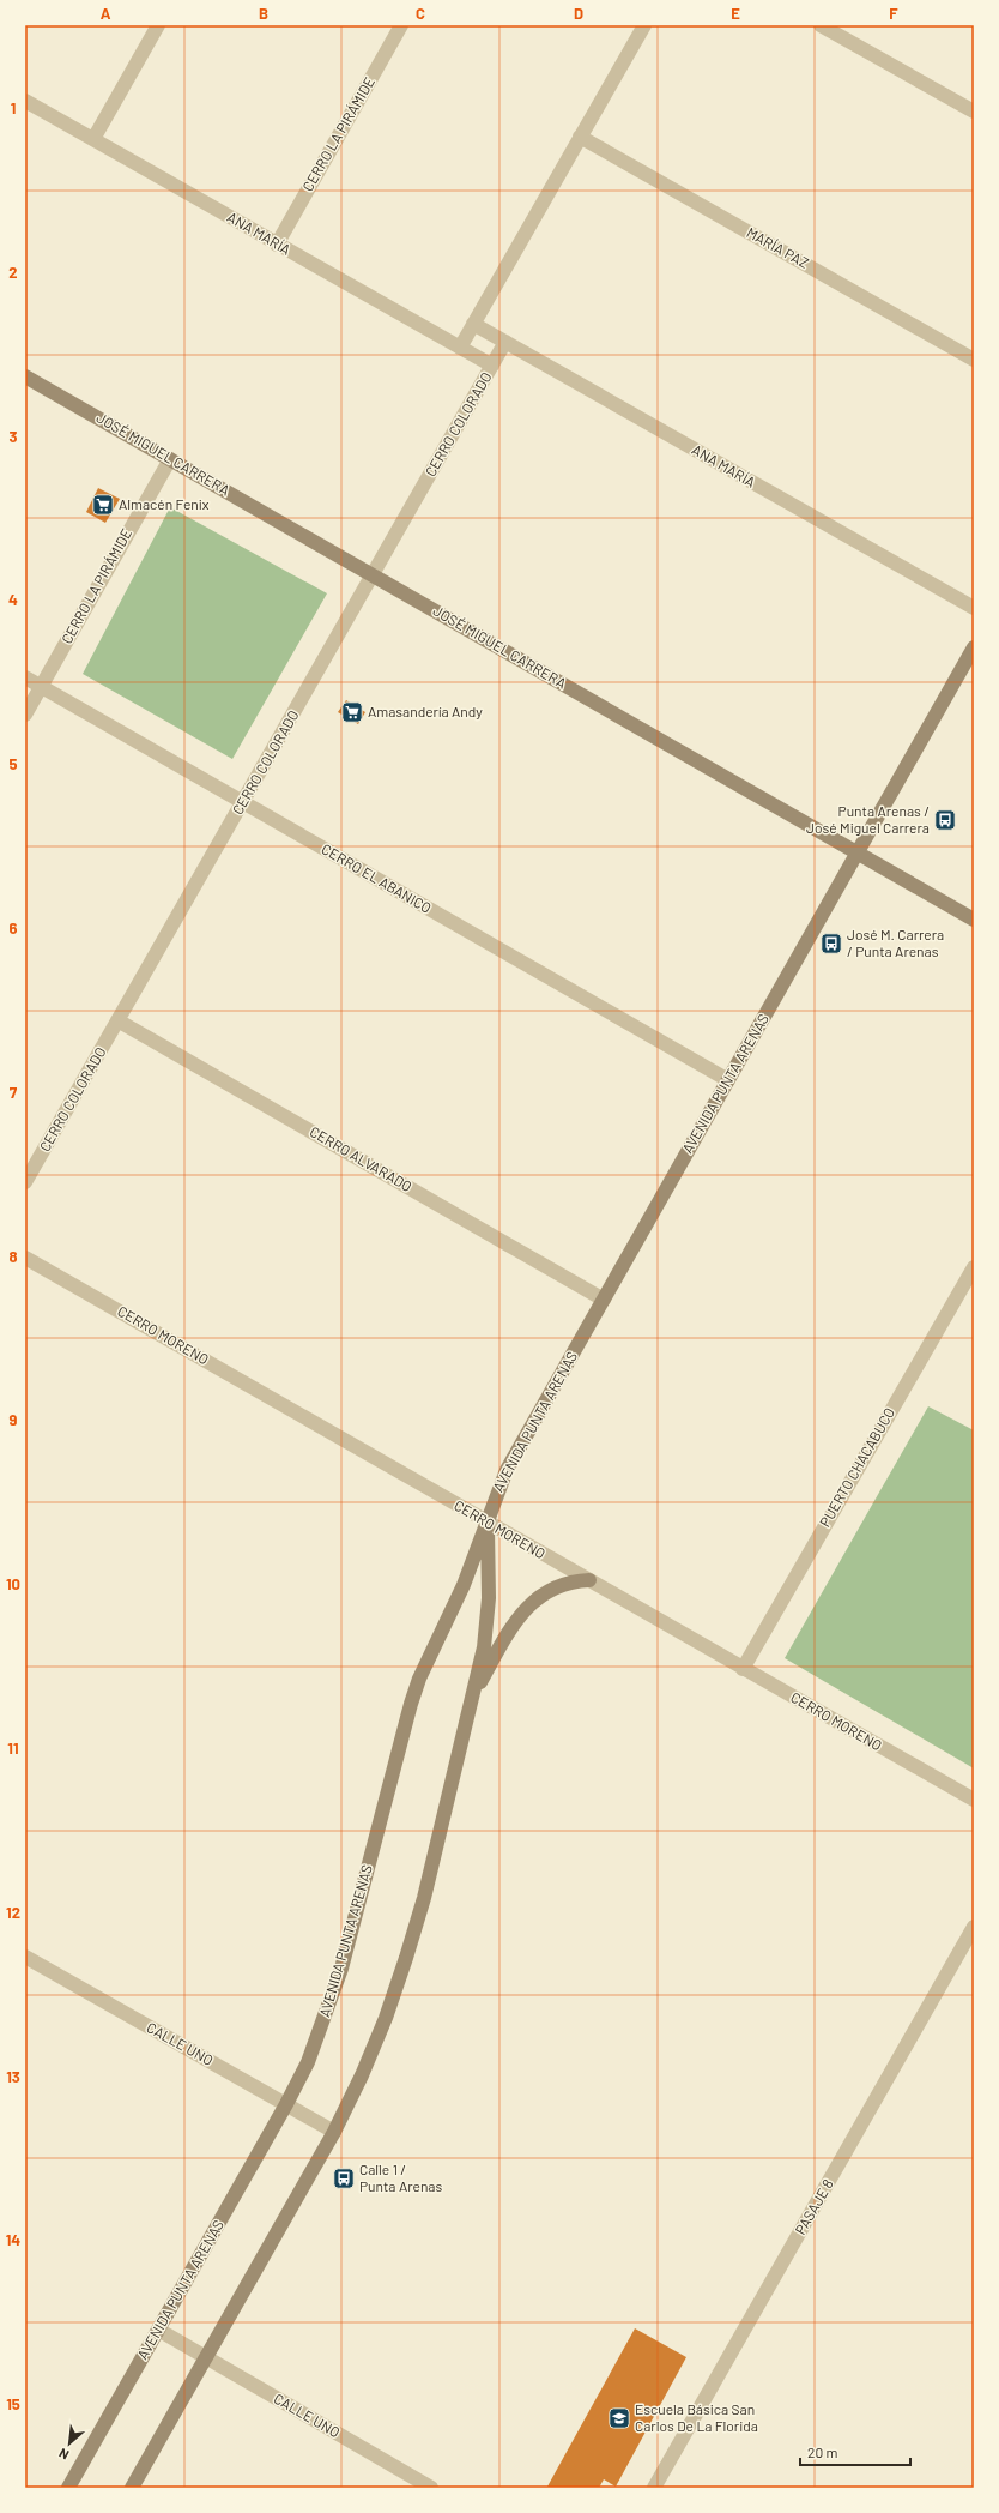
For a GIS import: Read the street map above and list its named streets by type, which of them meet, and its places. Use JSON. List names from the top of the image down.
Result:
{
  "streets": {
    "main road": ["JOSÉ MIGUEL CARRERA", "AVENIDA PUNTA ARENAS"],
    "street": [
      "CERRO LA PIRÁMIDE",
      "ANA MARÍA",
      "MARÍA PAZ",
      "CERRO COLORADO",
      "CERRO EL ABANICO",
      "CERRO ALVARADO",
      "CERRO MORENO",
      "PUERTO CHACABUCO",
      "CALLE UNO",
      "PASAJE 8"
    ]
  },
  "crossings": [
    ["CERRO LA PIRÁMIDE", "ANA MARÍA"],
    ["CERRO LA PIRÁMIDE", "JOSÉ MIGUEL CARRERA"],
    ["CERRO LA PIRÁMIDE", "CERRO EL ABANICO"],
    ["ANA MARÍA", "CERRO COLORADO"],
    ["CERRO COLORADO", "JOSÉ MIGUEL CARRERA"],
    ["CERRO COLORADO", "CERRO EL ABANICO"],
    ["CERRO COLORADO", "CERRO ALVARADO"],
    ["JOSÉ MIGUEL CARRERA", "AVENIDA PUNTA ARENAS"],
    ["CERRO EL ABANICO", "AVENIDA PUNTA ARENAS"],
    ["AVENIDA PUNTA ARENAS", "CERRO ALVARADO"],
    ["AVENIDA PUNTA ARENAS", "CERRO MORENO"],
    ["AVENIDA PUNTA ARENAS", "CALLE UNO"],
    ["CERRO MORENO", "PUERTO CHACABUCO"]
  ],
  "places": {
    "supermarket": ["Almacén Fenix", "Amasandería Andy"],
    "bus stop": ["Punta Arenas / José Miguel Carrera", "José M. Carrera / Punta Arenas", "Calle 1 / Punta Arenas"],
    "school or university": ["Escuela Básica San Carlos De La Florida"]
  },
  "scale_bar": "20 m",
  "north": "bottom left",
  "grid": {
    "columns": [
      "A",
      "B",
      "C",
      "D",
      "E",
      "F"
    ],
    "rows": [
      "1",
      "2",
      "3",
      "4",
      "5",
      "6",
      "7",
      "8",
      "9",
      "10",
      "11",
      "12",
      "13",
      "14",
      "15"
    ]
  }
}
